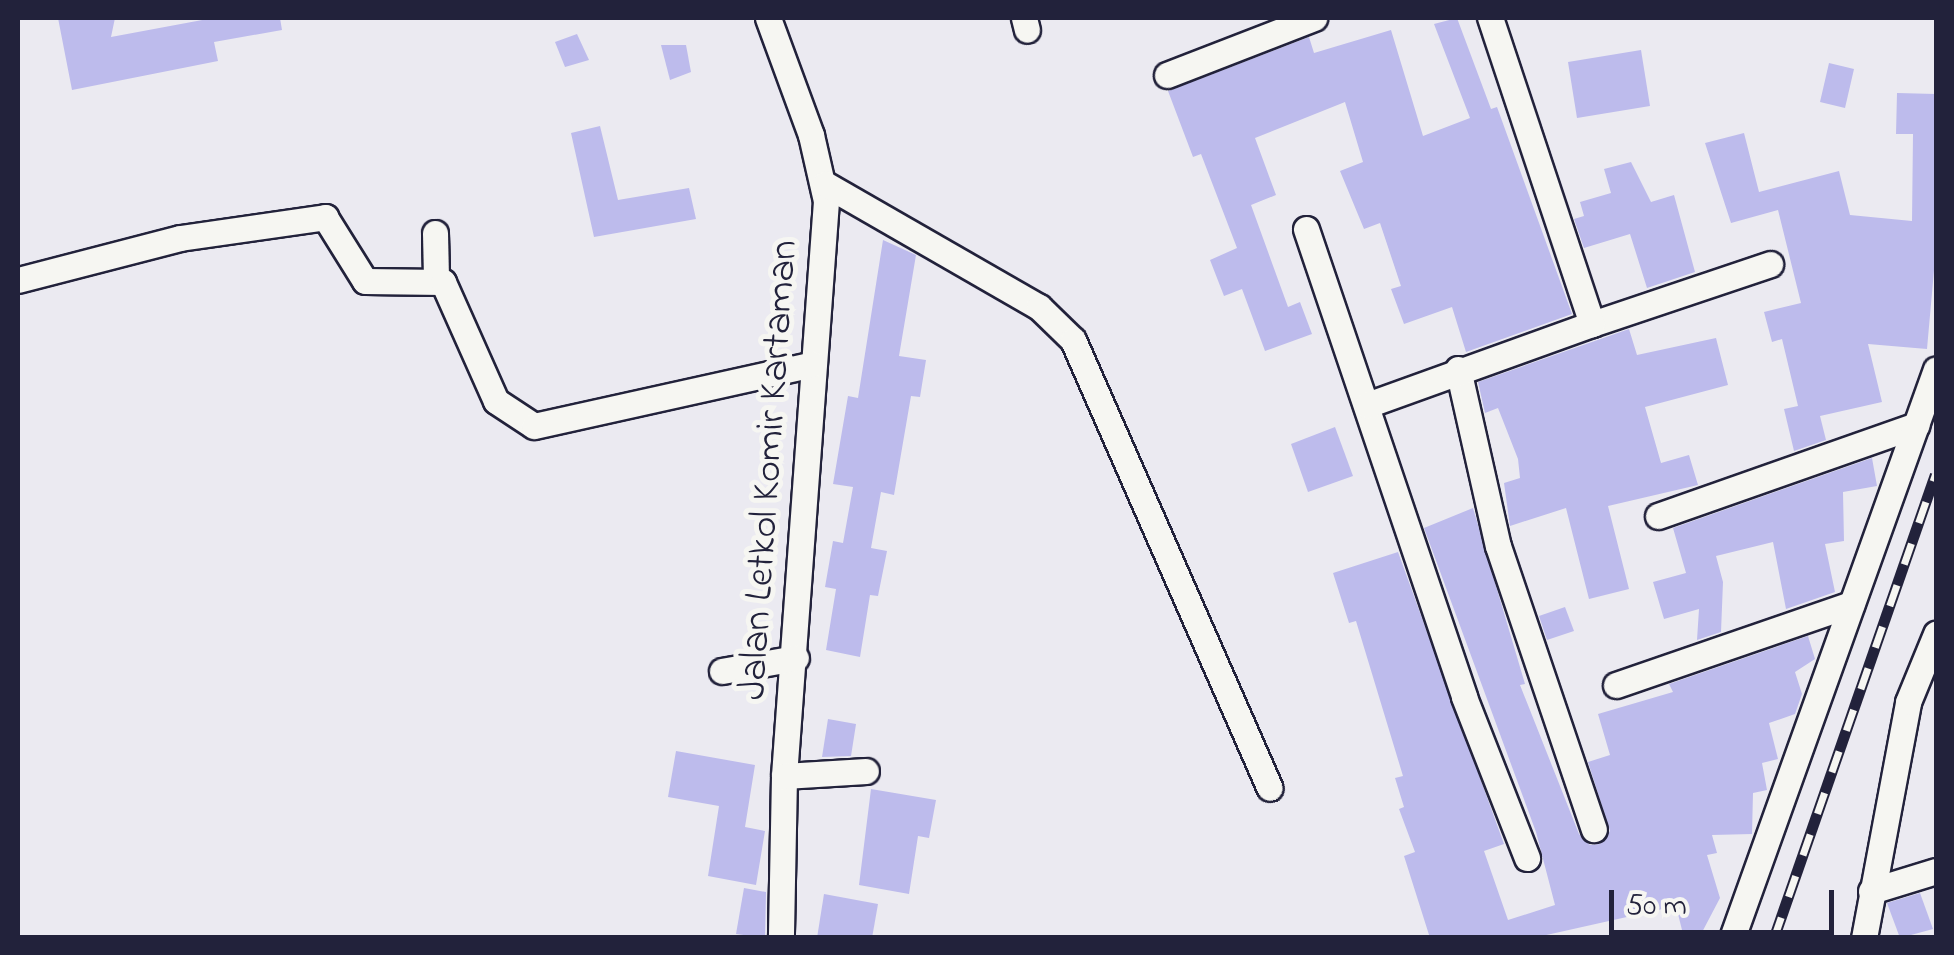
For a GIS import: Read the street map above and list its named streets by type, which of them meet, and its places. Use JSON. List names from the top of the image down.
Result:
{
  "streets": {
    "street": ["Jalan Letkol Komir Kartaman"]
  },
  "scale_bar": "50 m"
}
